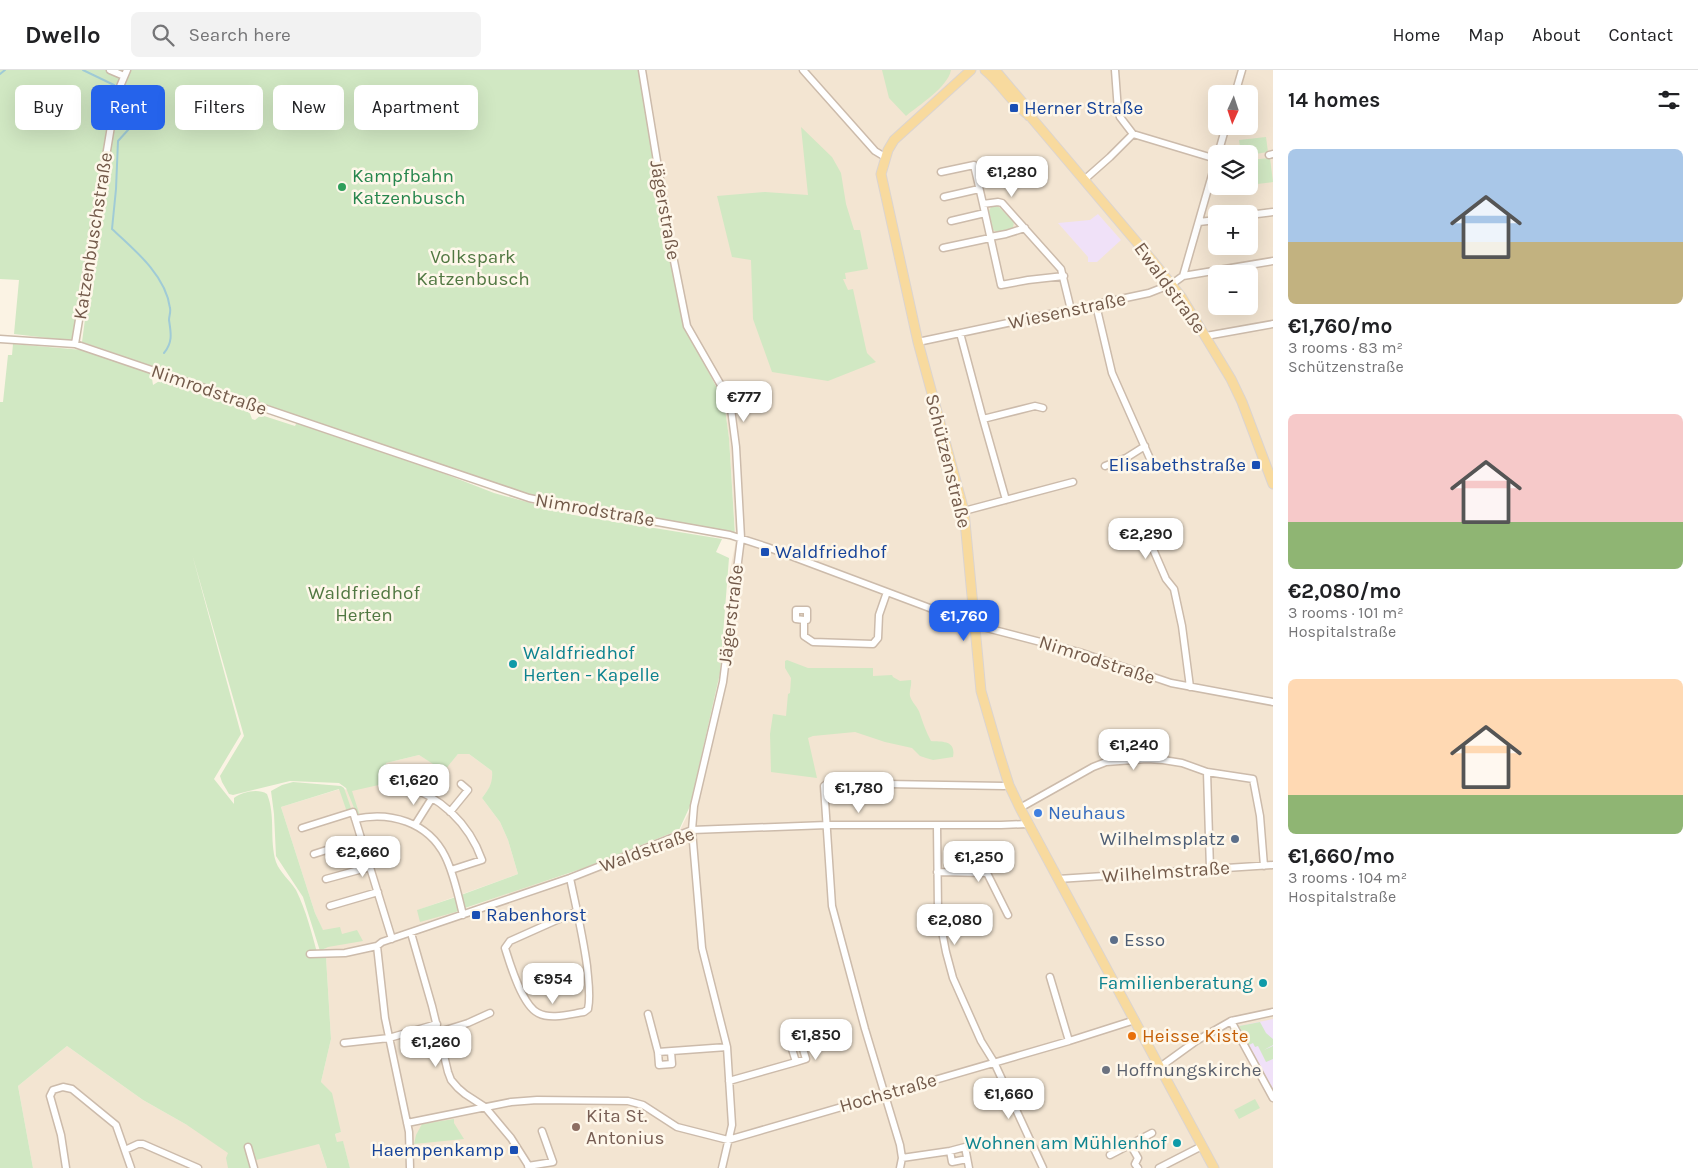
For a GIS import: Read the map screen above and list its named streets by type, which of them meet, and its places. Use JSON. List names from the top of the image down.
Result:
{
  "streets": {
    "main road": ["Ewaldstraße", "Schützenstraße"],
    "street": [
      "Jägerstraße",
      "Katzenbuschstraße",
      "Wiesenstraße",
      "Nimrodstraße",
      "Waldstraße",
      "Wilhelmstraße",
      "Hochstraße"
    ]
  },
  "crossings": [
    ["Jägerstraße", "Nimrodstraße"],
    ["Jägerstraße", "Waldstraße"],
    ["Jägerstraße", "Hochstraße"],
    ["Katzenbuschstraße", "Nimrodstraße"],
    ["Ewaldstraße", "Wiesenstraße"],
    ["Wiesenstraße", "Schützenstraße"],
    ["Nimrodstraße", "Schützenstraße"],
    ["Schützenstraße", "Waldstraße"],
    ["Schützenstraße", "Wilhelmstraße"],
    ["Schützenstraße", "Hochstraße"]
  ],
  "parks": ["Volkspark Katzenbusch", "Waldfriedhof Herten"],
  "places": {
    "transit": [
      "Herner Straße",
      "Elisabethstraße",
      "Waldfriedhof",
      "Rabenhorst",
      "Haempenkamp"
    ],
    "other": [
      "Kampfbahn Katzenbusch",
      "Waldfriedhof Herten - Kapelle",
      "Neuhaus",
      "Wilhelmsplatz",
      "Esso",
      "Familienberatung",
      "Heisse Kiste",
      "Hoffnungskirche",
      "Kita St. Antonius",
      "Wohnen am Mühlenhof"
    ]
  },
  "north": "bottom",
  "page": {
    "header": "Dwello",
    "search": "Search here",
    "nav": [
      "Home",
      "Map",
      "About",
      "Contact"
    ],
    "heading": "14 homes",
    "map_buttons": ["+", "−"],
    "chip": [
      "Buy",
      "Rent",
      "Filters",
      "New",
      "Apartment"
    ],
    "list": [
      {
        "name": "€1,760/mo",
        "note": "3 rooms · 83 m² · Schützenstraße"
      },
      {
        "name": "€2,080/mo",
        "note": "3 rooms · 101 m² · Hospitalstraße"
      },
      {
        "name": "€1,660/mo",
        "note": "3 rooms · 104 m² · Hospitalstraße"
      }
    ],
    "price": [
      "€1,280",
      "€777",
      "€2,290",
      "€1,760",
      "€1,240",
      "€1,620",
      "€1,780",
      "€2,660",
      "€1,250",
      "€2,080",
      "€954",
      "€1,850",
      "€1,260",
      "€1,660"
    ]
  }
}
